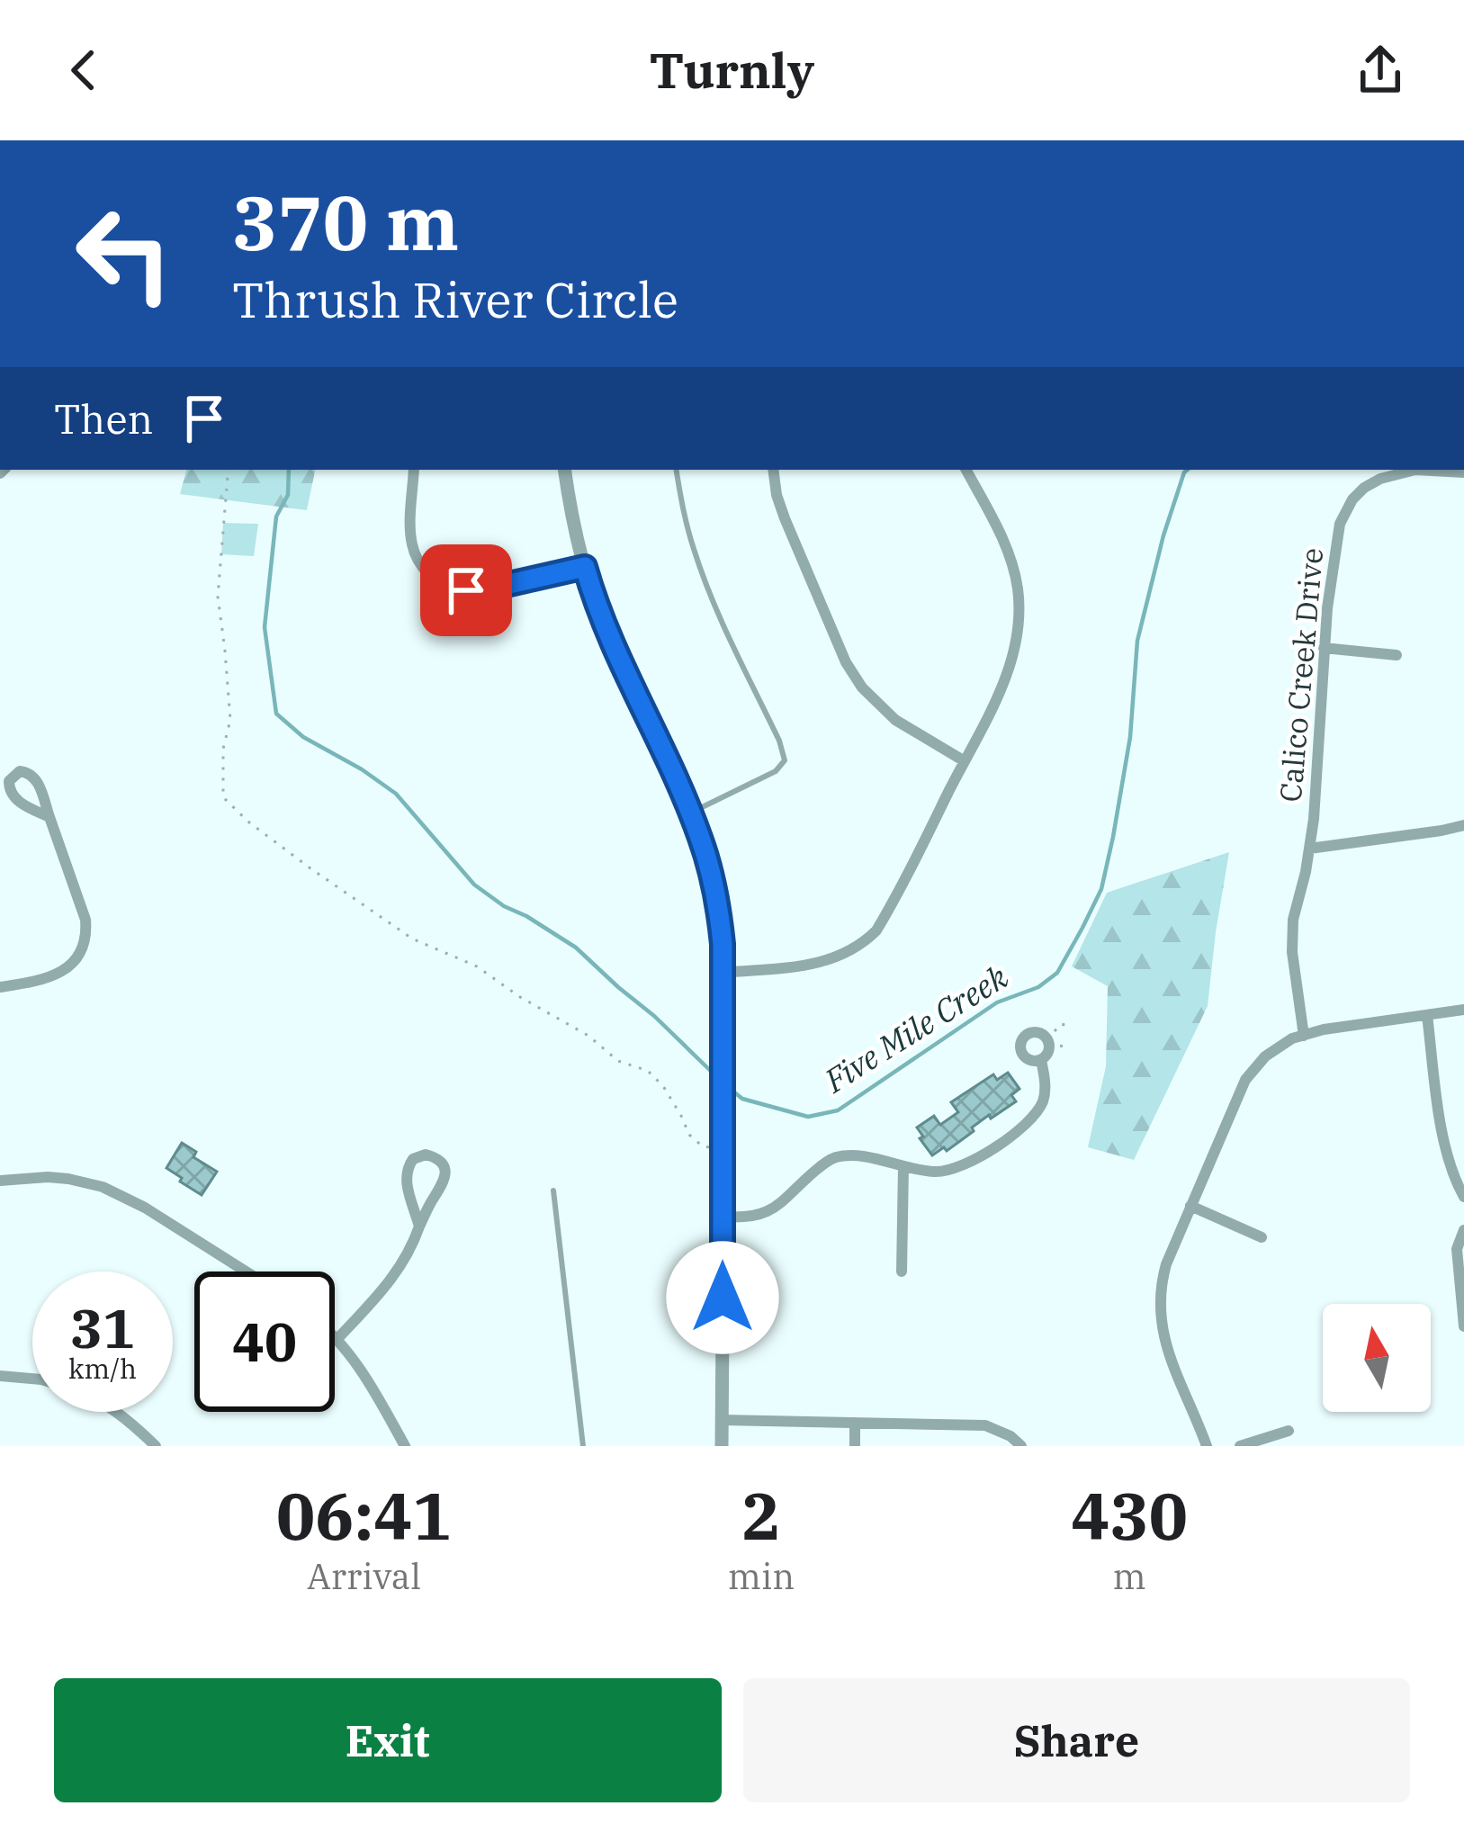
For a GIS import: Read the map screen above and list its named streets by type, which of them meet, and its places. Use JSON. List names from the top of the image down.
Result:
{
  "streets": {
    "street": ["Calico Creek Drive"]
  },
  "water": ["Five Mile Creek"],
  "north": "top",
  "page": {
    "header": "Turnly",
    "turn": ["370 m", "Thrush River Circle"],
    "then": "Then",
    "speed": "31 km/h",
    "limit": "40",
    "eta": [
      "06:41",
      "Arrival",
      "2",
      "min",
      "430",
      "m"
    ],
    "buttons": ["Exit", "Share"]
  }
}
